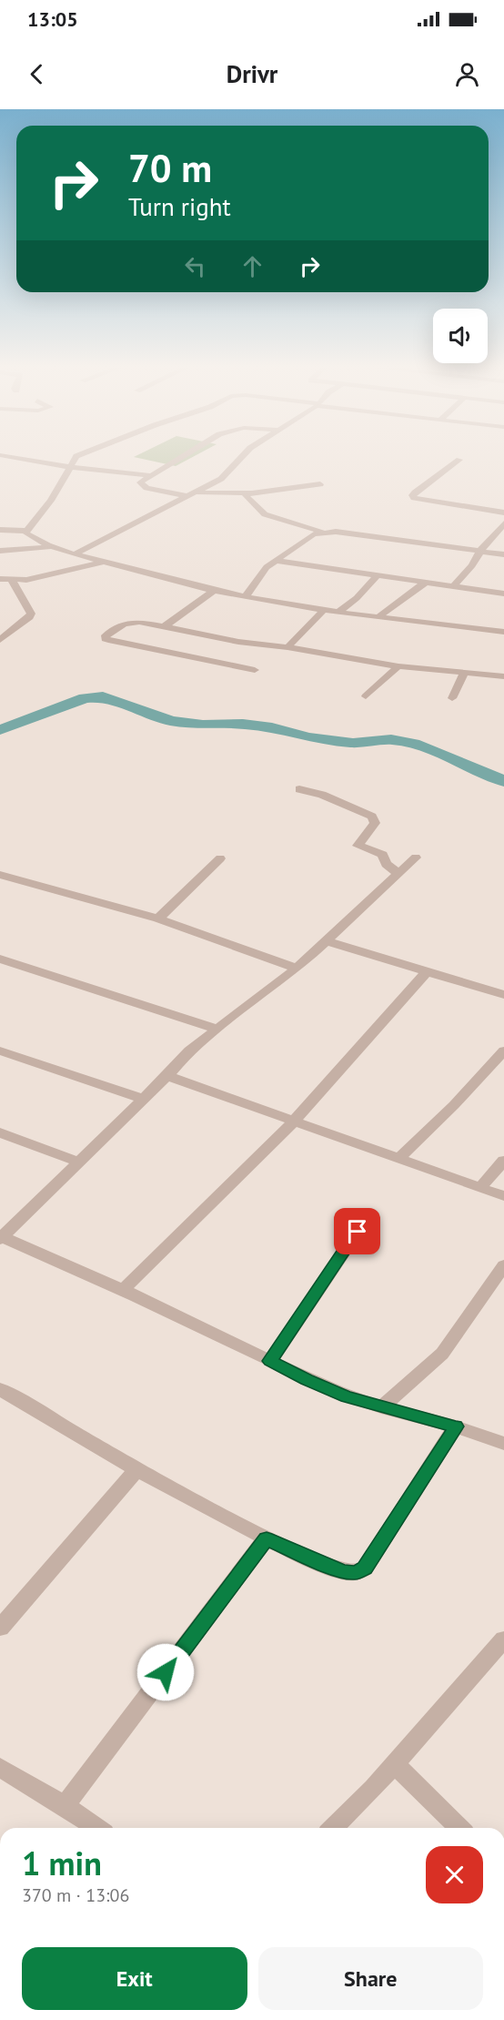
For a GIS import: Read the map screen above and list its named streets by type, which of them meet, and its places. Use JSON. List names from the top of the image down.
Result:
{
  "page": {
    "status": "13:05",
    "header": "Drivr",
    "turn": ["70 m", "Turn right"],
    "heading": ["1 min", "370 m · 13:06"],
    "buttons": ["Exit", "Share"]
  }
}
